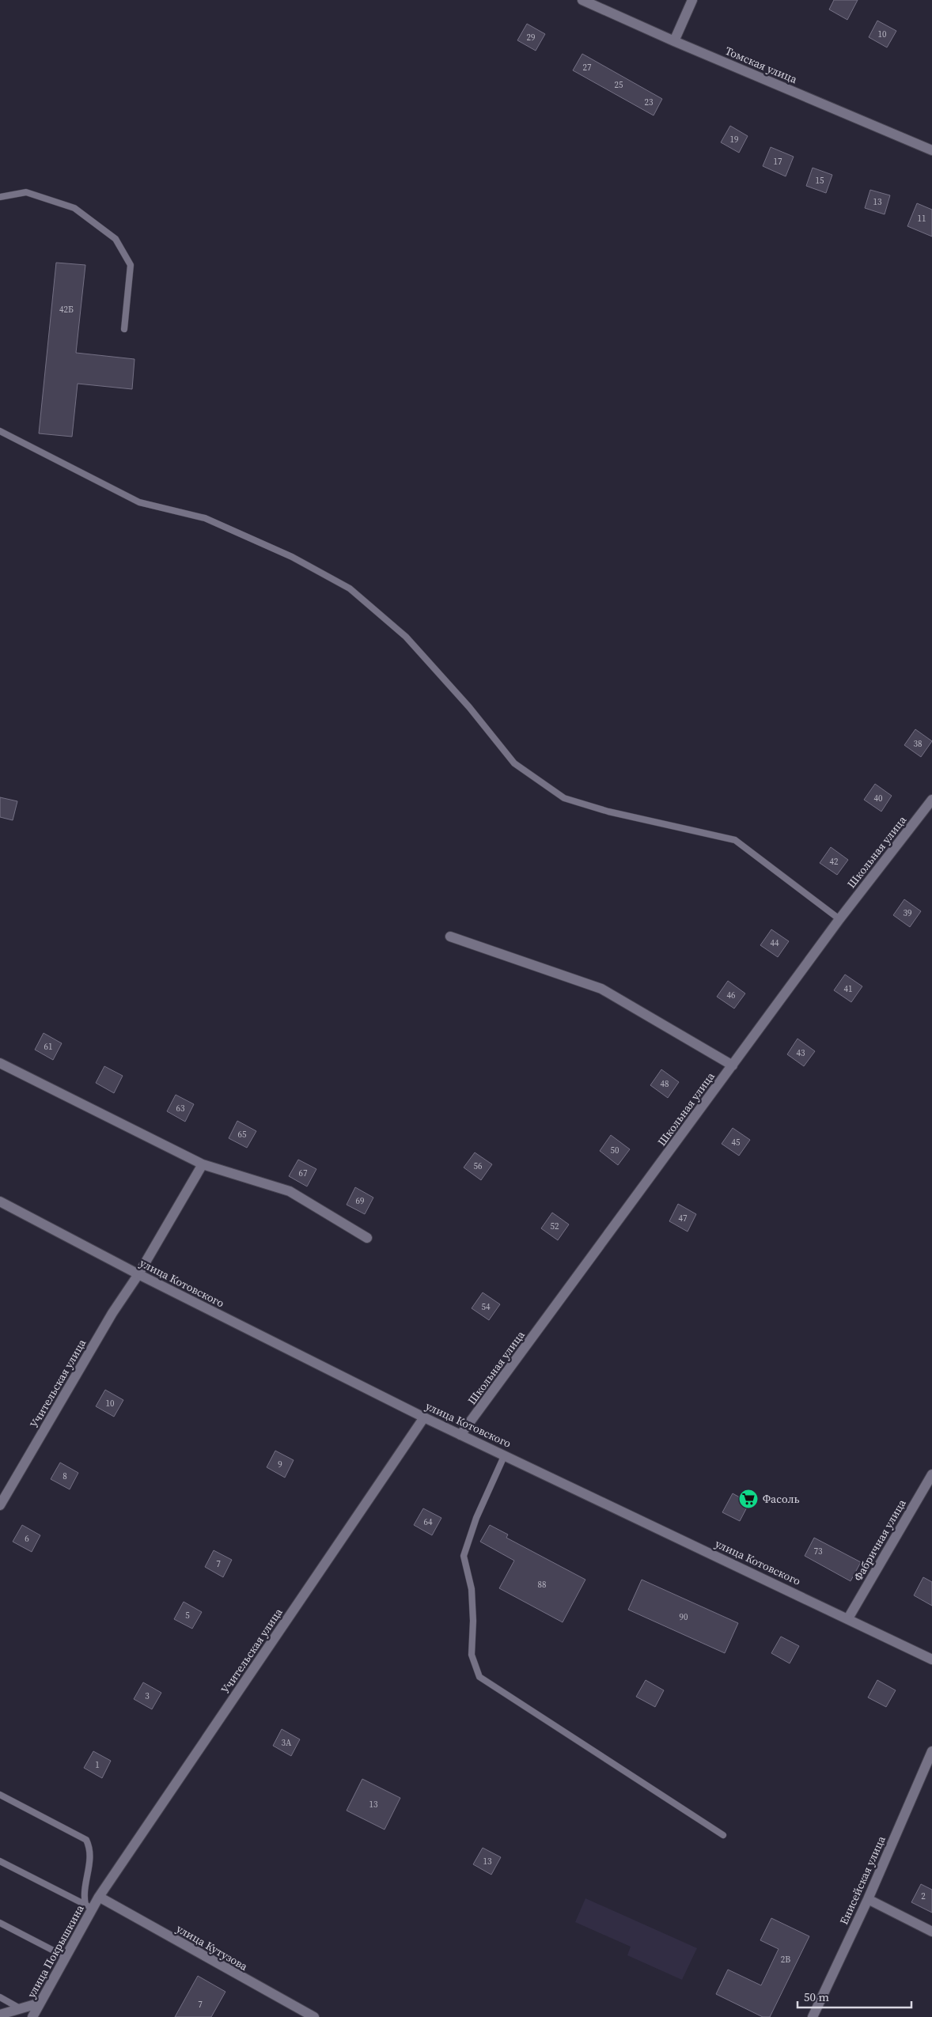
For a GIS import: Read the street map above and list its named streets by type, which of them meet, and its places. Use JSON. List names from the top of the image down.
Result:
{
  "streets": {
    "street": [
      "Томская улица",
      "Школьная улица",
      "улица Котовского",
      "Учительская улица",
      "Фабричная улица",
      "Енисейская улица",
      "улица Кутузова",
      "улица Покрышкина"
    ]
  },
  "crossings": [
    ["Школьная улица", "улица Котовского"],
    ["улица Котовского", "Учительская улица"],
    ["улица Котовского", "Фабричная улица"],
    ["Учительская улица", "улица Кутузова"],
    ["Учительская улица", "улица Покрышкина"],
    ["улица Кутузова", "улица Покрышкина"]
  ],
  "places": {
    "supermarket": ["Фасоль"]
  },
  "house_numbers": [
    "10",
    "29",
    "27",
    "25",
    "23",
    "19",
    "17",
    "15",
    "13",
    "11",
    "42Б",
    "38",
    "40",
    "42",
    "39",
    "44",
    "41",
    "46",
    "61",
    "43",
    "48",
    "63",
    "65",
    "45",
    "50",
    "56",
    "67",
    "69",
    "47",
    "52",
    "54",
    "10",
    "9",
    "8",
    "64",
    "6",
    "73",
    "7",
    "88",
    "5",
    "90",
    "3",
    "3А",
    "1",
    "13",
    "13",
    "2",
    "2В",
    "7"
  ],
  "scale_bar": "50 m"
}
